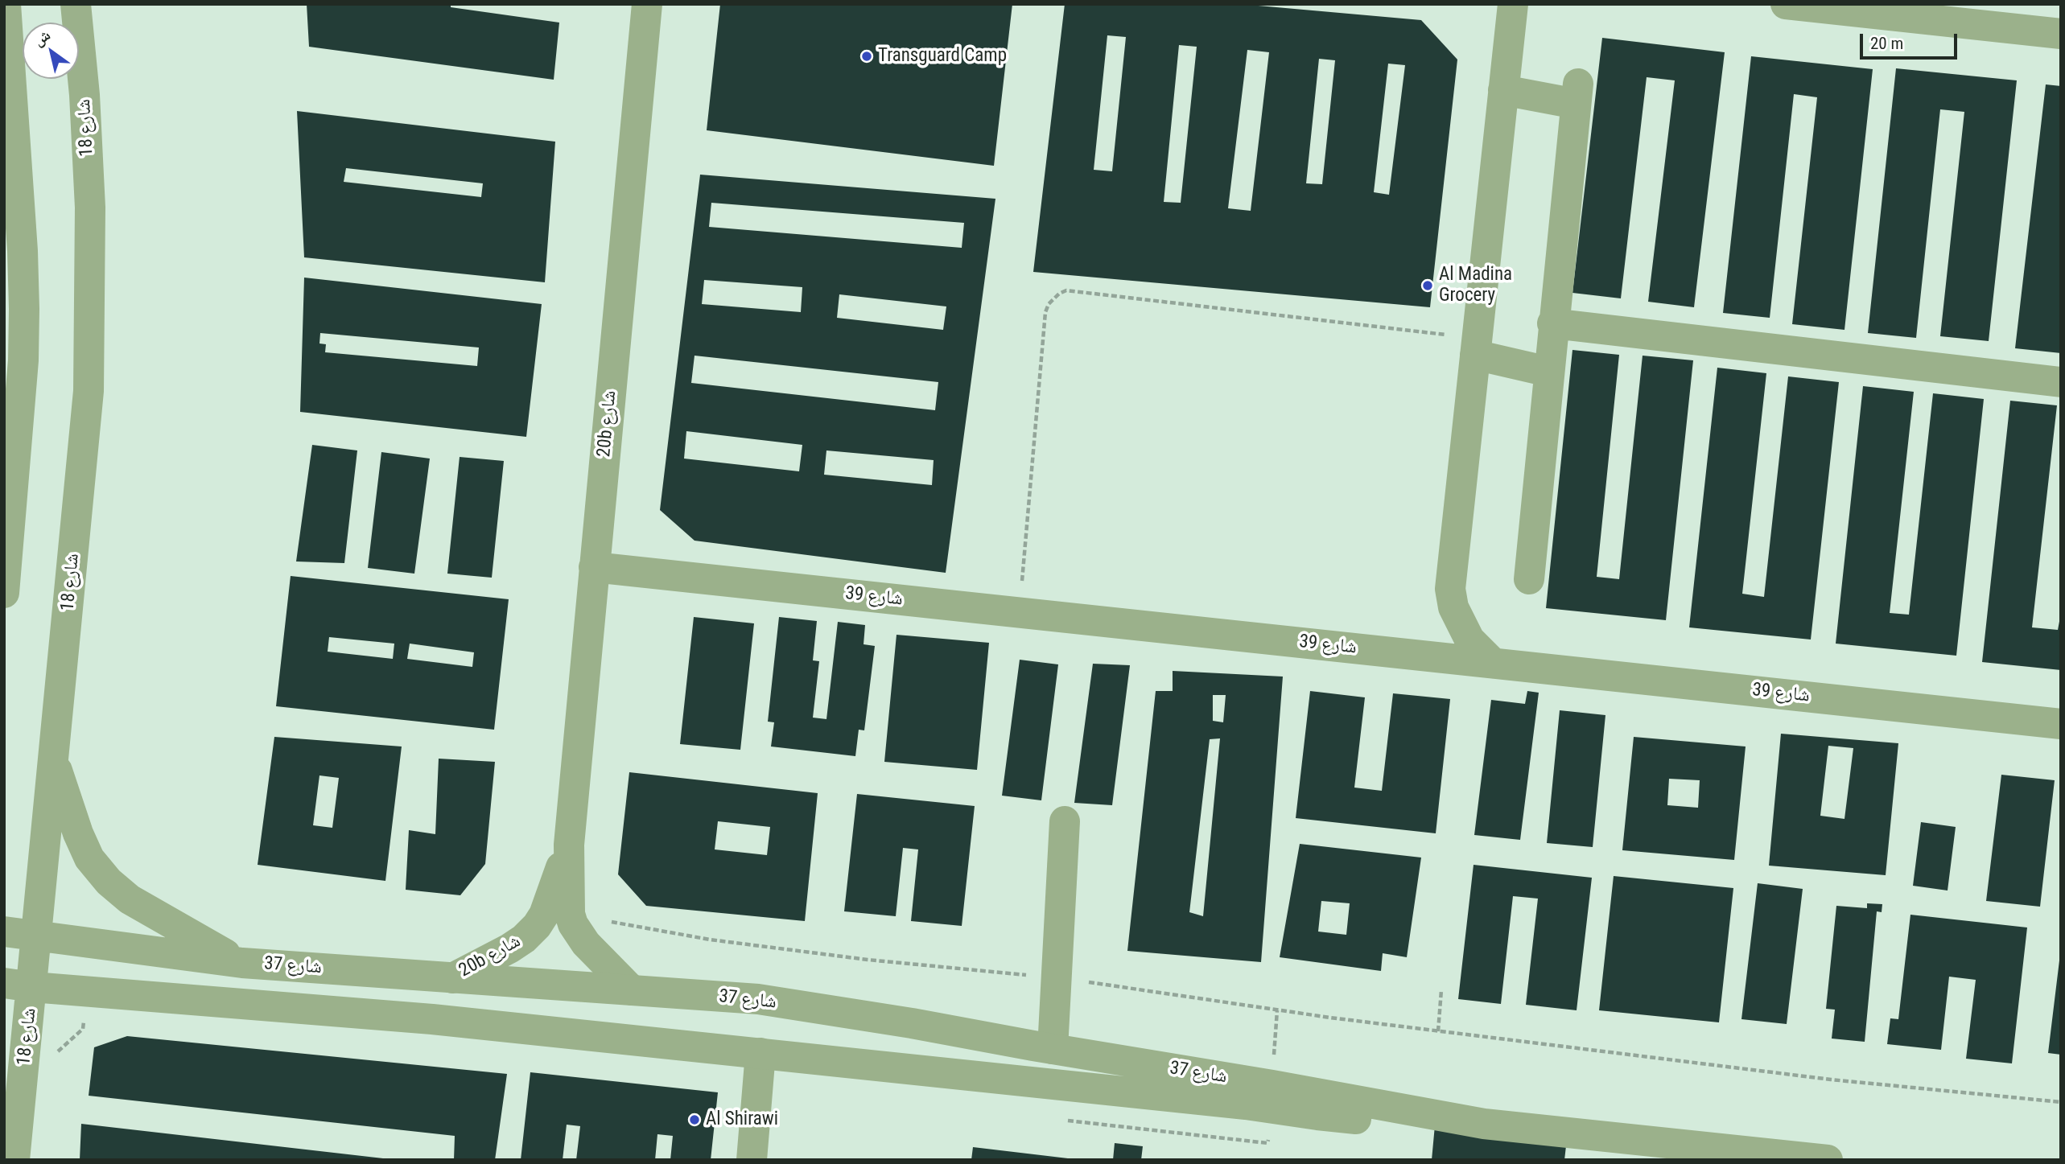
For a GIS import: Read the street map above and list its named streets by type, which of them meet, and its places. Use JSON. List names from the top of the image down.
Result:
{
  "streets": {
    "street": [
      "شارع 18",
      "20b شارع",
      "شارع 39",
      "شارع 37"
    ]
  },
  "crossings": [
    ["شارع 18", "شارع 37"],
    ["20b شارع", "شارع 39"],
    ["20b شارع", "شارع 37"]
  ],
  "places": ["Transguard Camp", "Al Madina Grocery", "Al Shirawi"],
  "scale_bar": "20 m",
  "north": "top left"
}
